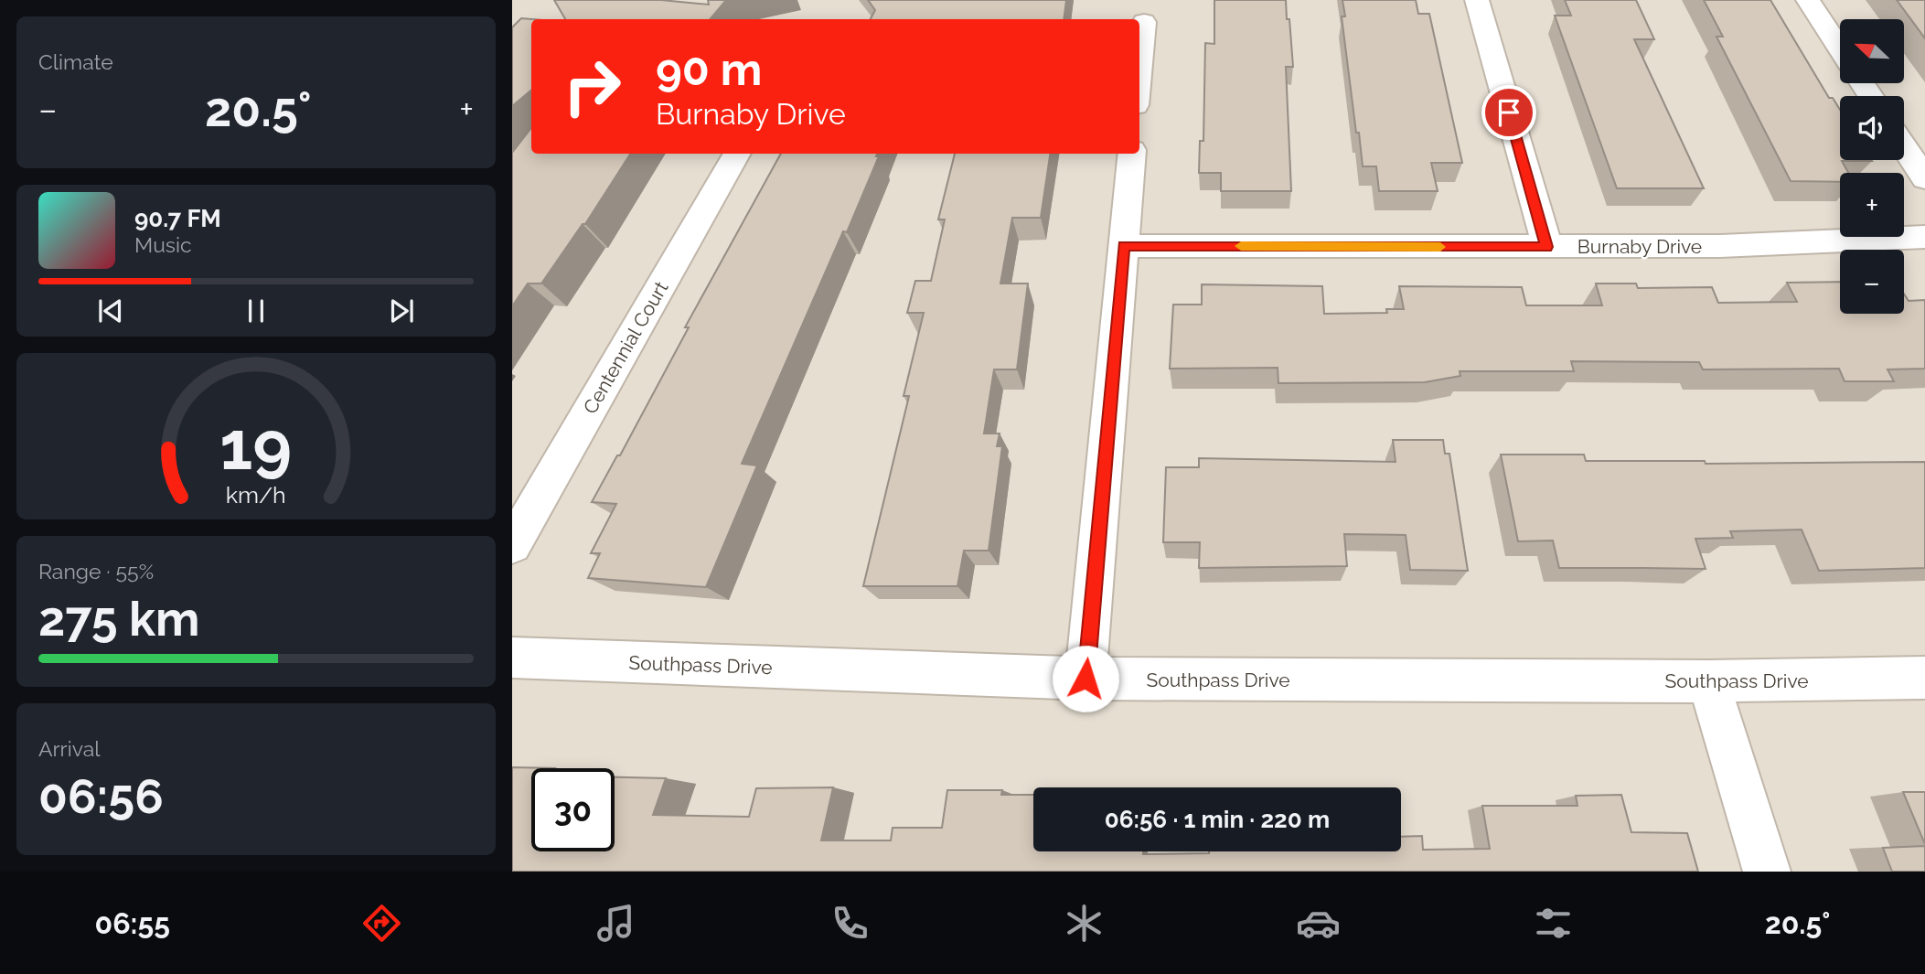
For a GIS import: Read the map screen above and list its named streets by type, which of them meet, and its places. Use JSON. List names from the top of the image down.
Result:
{
  "streets": {
    "street": ["Burnaby Drive", "Centennial Court", "Southpass Drive"]
  },
  "north": "top left",
  "page": {
    "tile": [
      "Climate",
      ["Range · 55%", "275 km"],
      ["Arrival", "06:56"]
    ],
    "map_buttons": ["+", "−"],
    "turn": ["90 m", "Burnaby Drive"],
    "heat": ["−", "20.5°", "+"],
    "song": ["90.7 FM", "Music"],
    "limit": "30",
    "trip": "06:56 · 1 min · 220 m",
    "tabs": ["06:55", "20.5°"],
    "gauge": ["19", "km/h"]
  }
}
